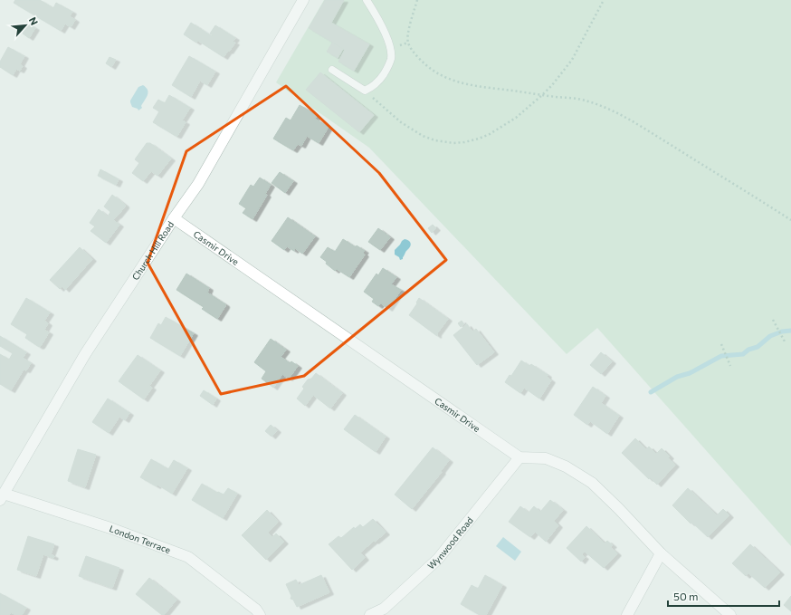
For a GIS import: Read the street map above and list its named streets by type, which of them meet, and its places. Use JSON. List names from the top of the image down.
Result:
{
  "streets": {
    "street": [
      "Casmir Drive",
      "Church Hill Road",
      "London Terrace",
      "Wynwood Road"
    ]
  },
  "crossings": [
    ["Casmir Drive", "Church Hill Road"],
    ["Casmir Drive", "Wynwood Road"],
    ["Church Hill Road", "London Terrace"]
  ],
  "scale_bar": "50 m",
  "north": "top right"
}
